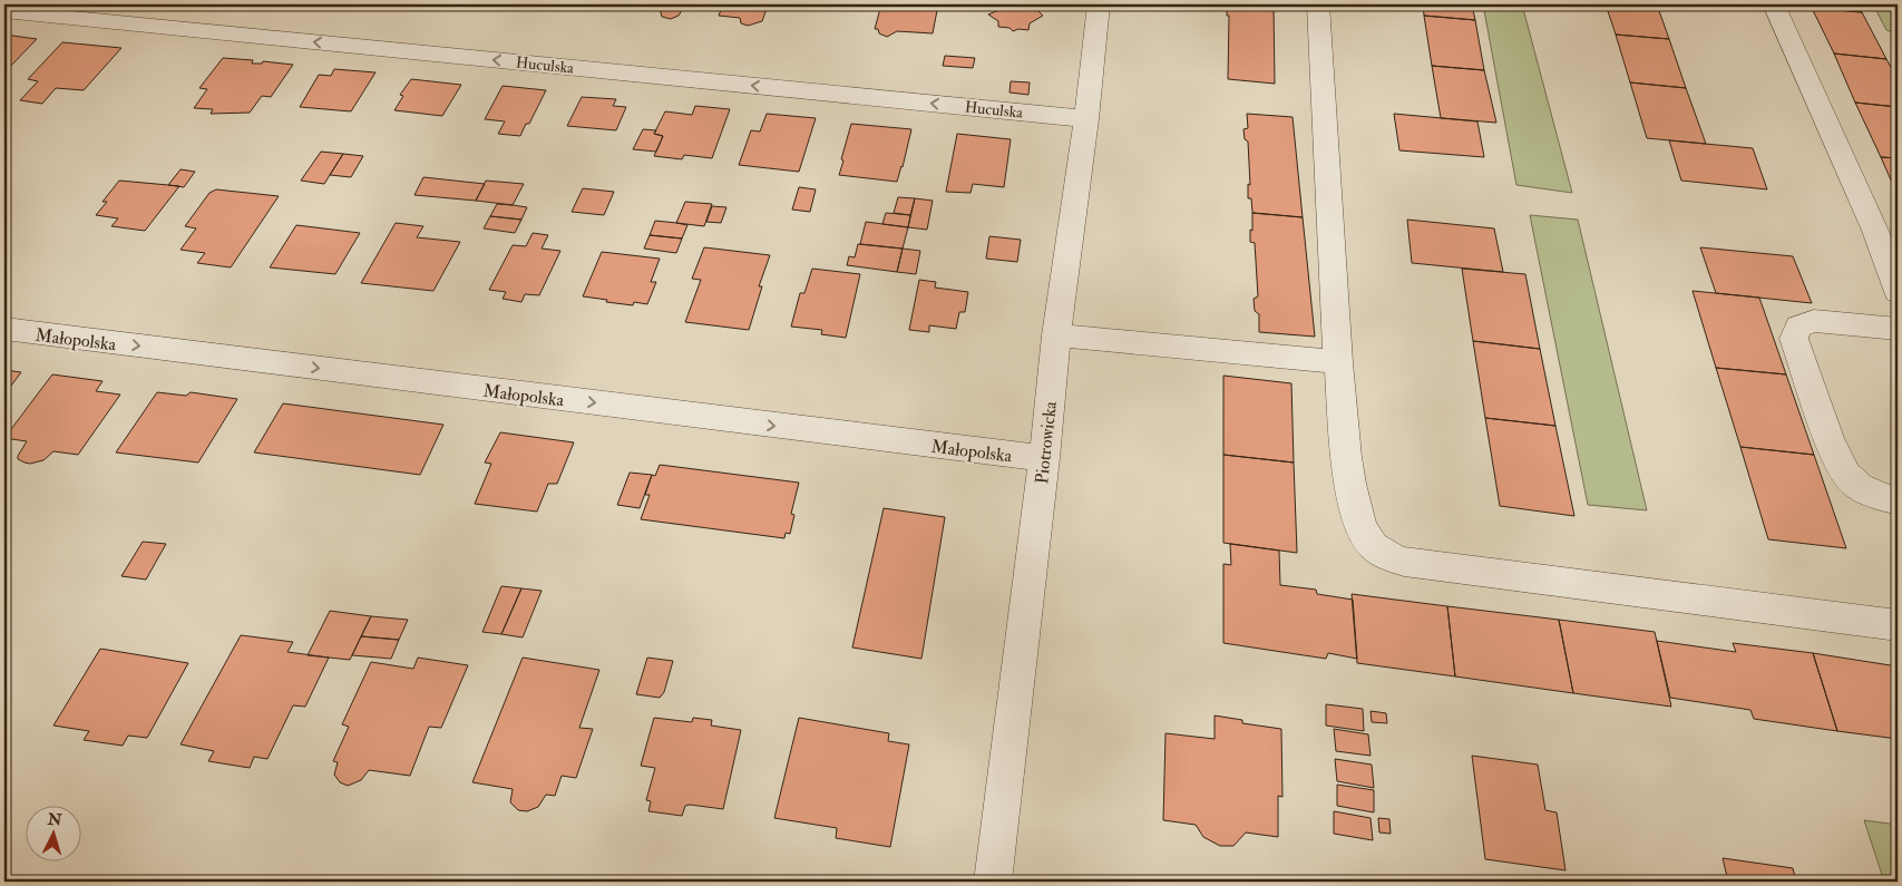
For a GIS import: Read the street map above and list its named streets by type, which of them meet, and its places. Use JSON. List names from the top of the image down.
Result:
{
  "streets": {
    "street": ["Huculska", "Małopolska", "Piotrowicka"]
  },
  "crossings": [
    ["Huculska", "Piotrowicka"],
    ["Małopolska", "Piotrowicka"]
  ],
  "one_way": ["Huculska", "Małopolska"],
  "north": "top"
}
